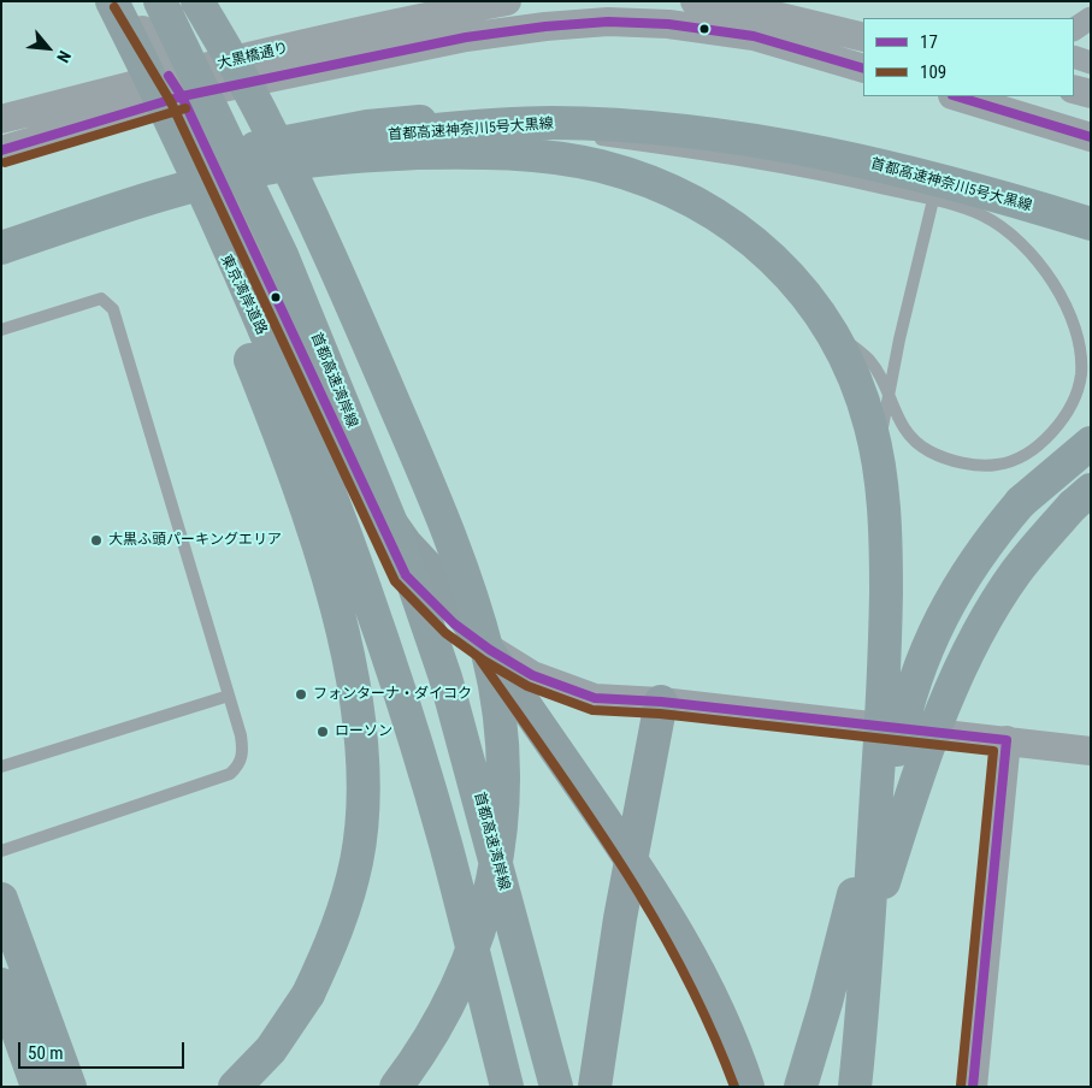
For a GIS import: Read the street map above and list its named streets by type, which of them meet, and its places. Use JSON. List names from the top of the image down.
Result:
{
  "streets": {
    "highway": ["首都高速神奈川5号大黒線", "東京湾岸道路", "首都高速湾岸線"],
    "street": ["大黒橋通り"]
  },
  "places": ["大黒ふ頭パーキングエリア", "フォンターナ・ダイコク", "ローソン"],
  "lines": ["transit line 109", "transit line 17"],
  "legend": ["17", "109"],
  "scale_bar": "50 m",
  "north": "bottom right"
}
